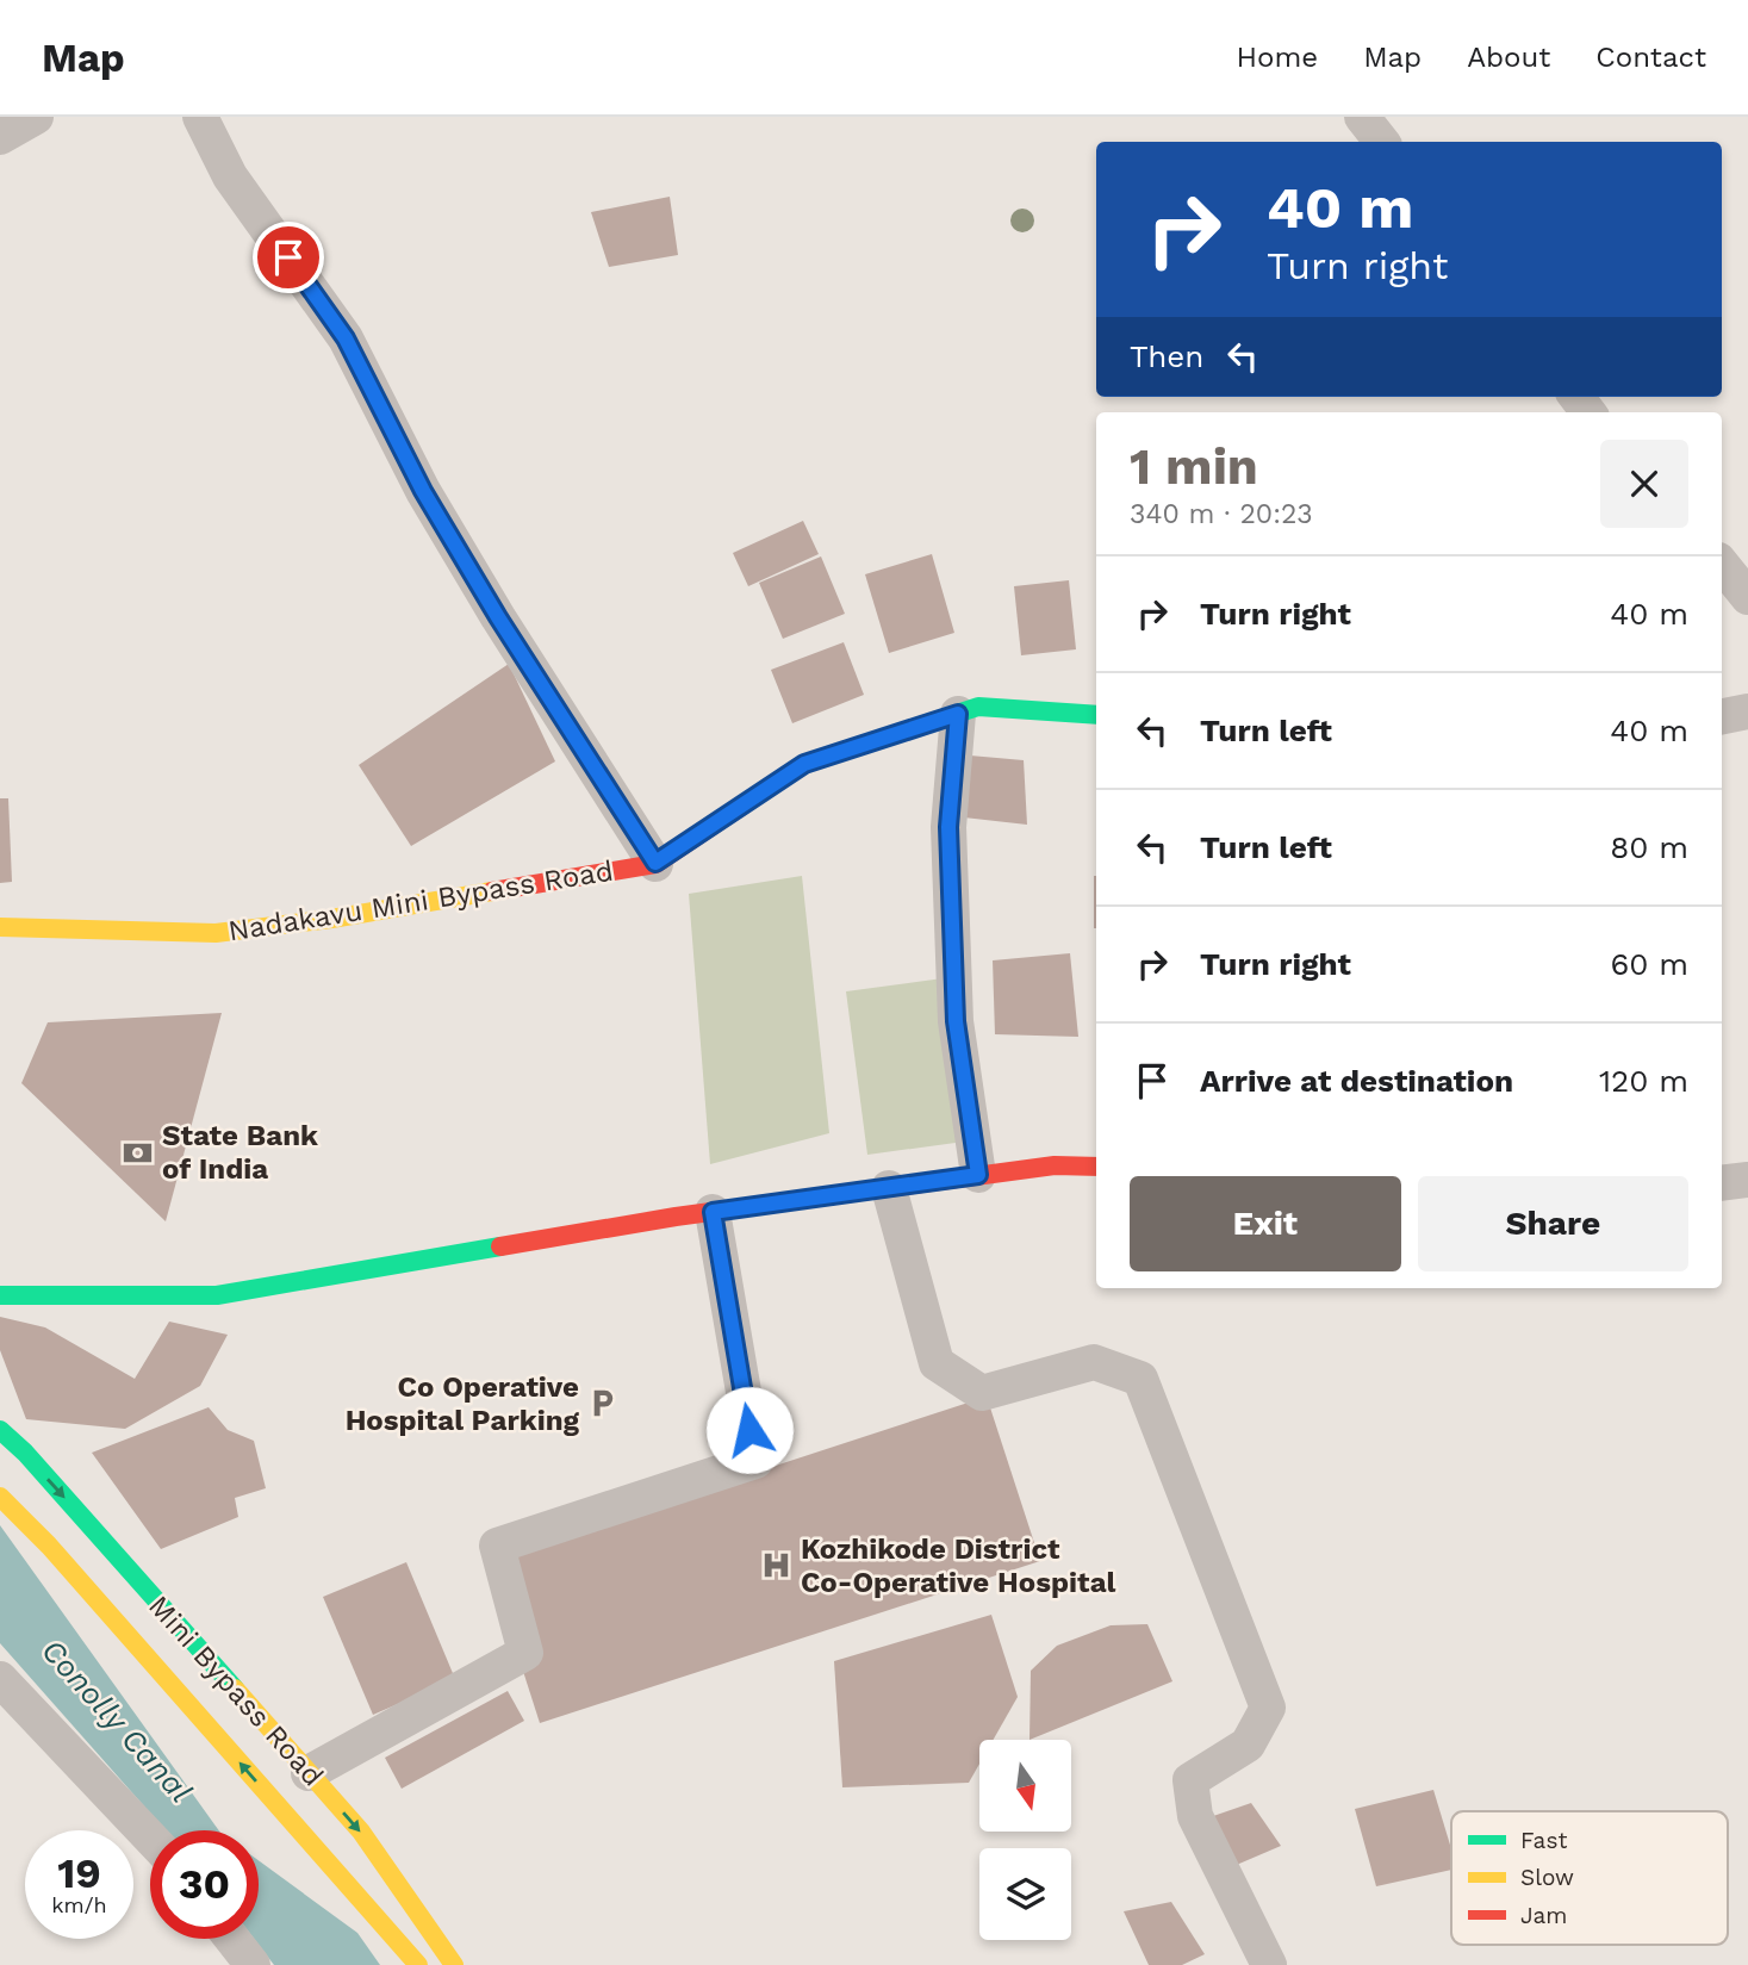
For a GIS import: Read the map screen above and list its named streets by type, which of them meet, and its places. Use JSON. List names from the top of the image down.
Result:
{
  "streets": {
    "street": ["Nadakavu Mini Bypass Road", "Mini Bypass Road"]
  },
  "water": ["Conolly Canal"],
  "places": {
    "bank": ["State Bank of India"],
    "parking": ["Co Operative Hospital Parking"],
    "hospital": ["Kozhikode District Co-Operative Hospital"]
  },
  "legend": ["Fast", "Slow", "Jam"],
  "north": "bottom",
  "page": {
    "header": "Map",
    "nav": [
      "Home",
      "Map",
      "About",
      "Contact"
    ],
    "turn": ["40 m", "Turn right"],
    "then": "Then",
    "heading": ["1 min", "340 m · 20:23"],
    "list": [
      {
        "name": "Turn right",
        "value": "40 m"
      },
      {
        "name": "Turn left",
        "value": "40 m"
      },
      {
        "name": "Turn left",
        "value": "80 m"
      },
      {
        "name": "Turn right",
        "value": "60 m"
      },
      {
        "name": "Arrive at destination",
        "value": "120 m"
      }
    ],
    "buttons": ["Exit", "Share"],
    "speed": "19 km/h",
    "limit": "30"
  }
}
